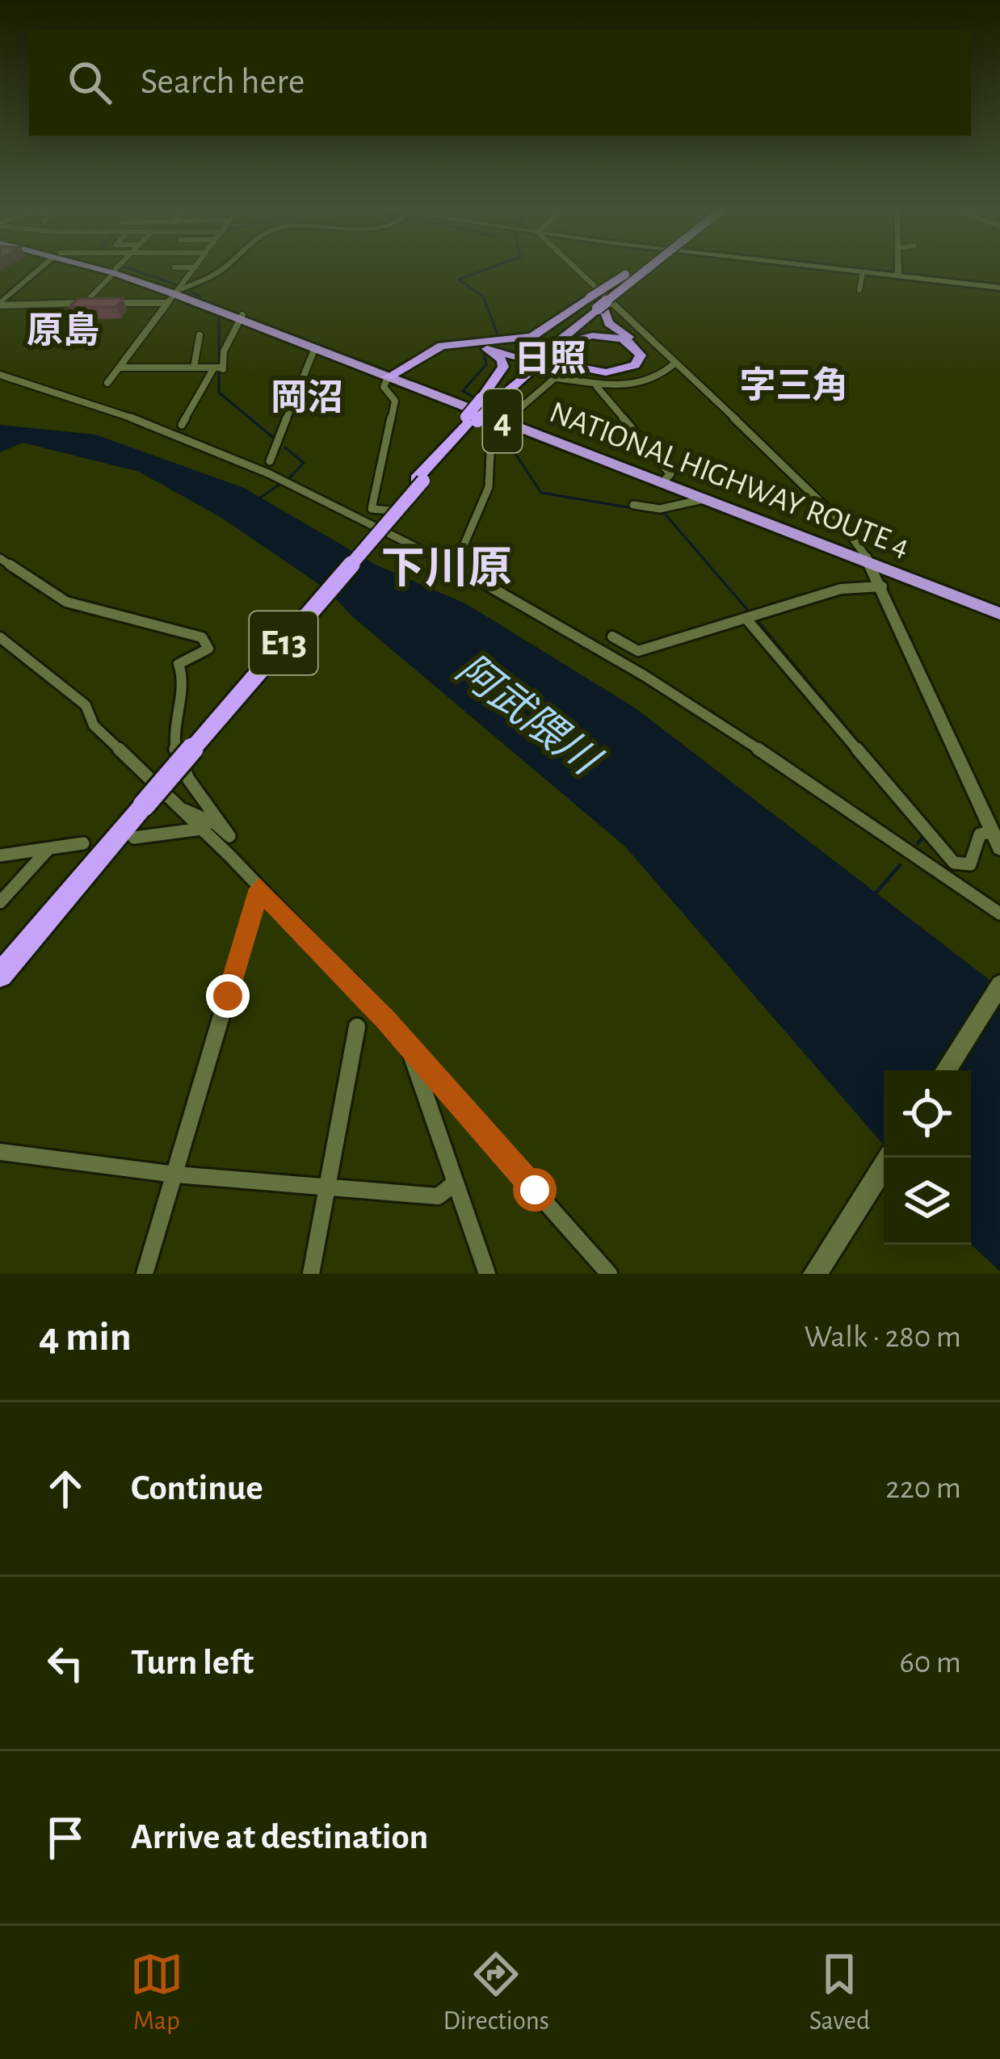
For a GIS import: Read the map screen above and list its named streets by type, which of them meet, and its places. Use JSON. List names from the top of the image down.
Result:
{
  "streets": {
    "highway": ["4", "NATIONAL HIGHWAY ROUTE 4", "E13"]
  },
  "crossings": [
    ["NATIONAL HIGHWAY ROUTE 4", "E13"]
  ],
  "districts": [
    "原島",
    "日照",
    "字三角",
    "岡沼",
    "下川原"
  ],
  "water": ["阿武隈川"],
  "page": {
    "search": "Search here",
    "heading": ["4 min", "Walk · 280 m"],
    "list": [
      ["Continue", "220 m"],
      ["Turn left", "60 m"],
      "Arrive at destination"
    ],
    "nav": ["Map", "Directions", "Saved"]
  }
}
